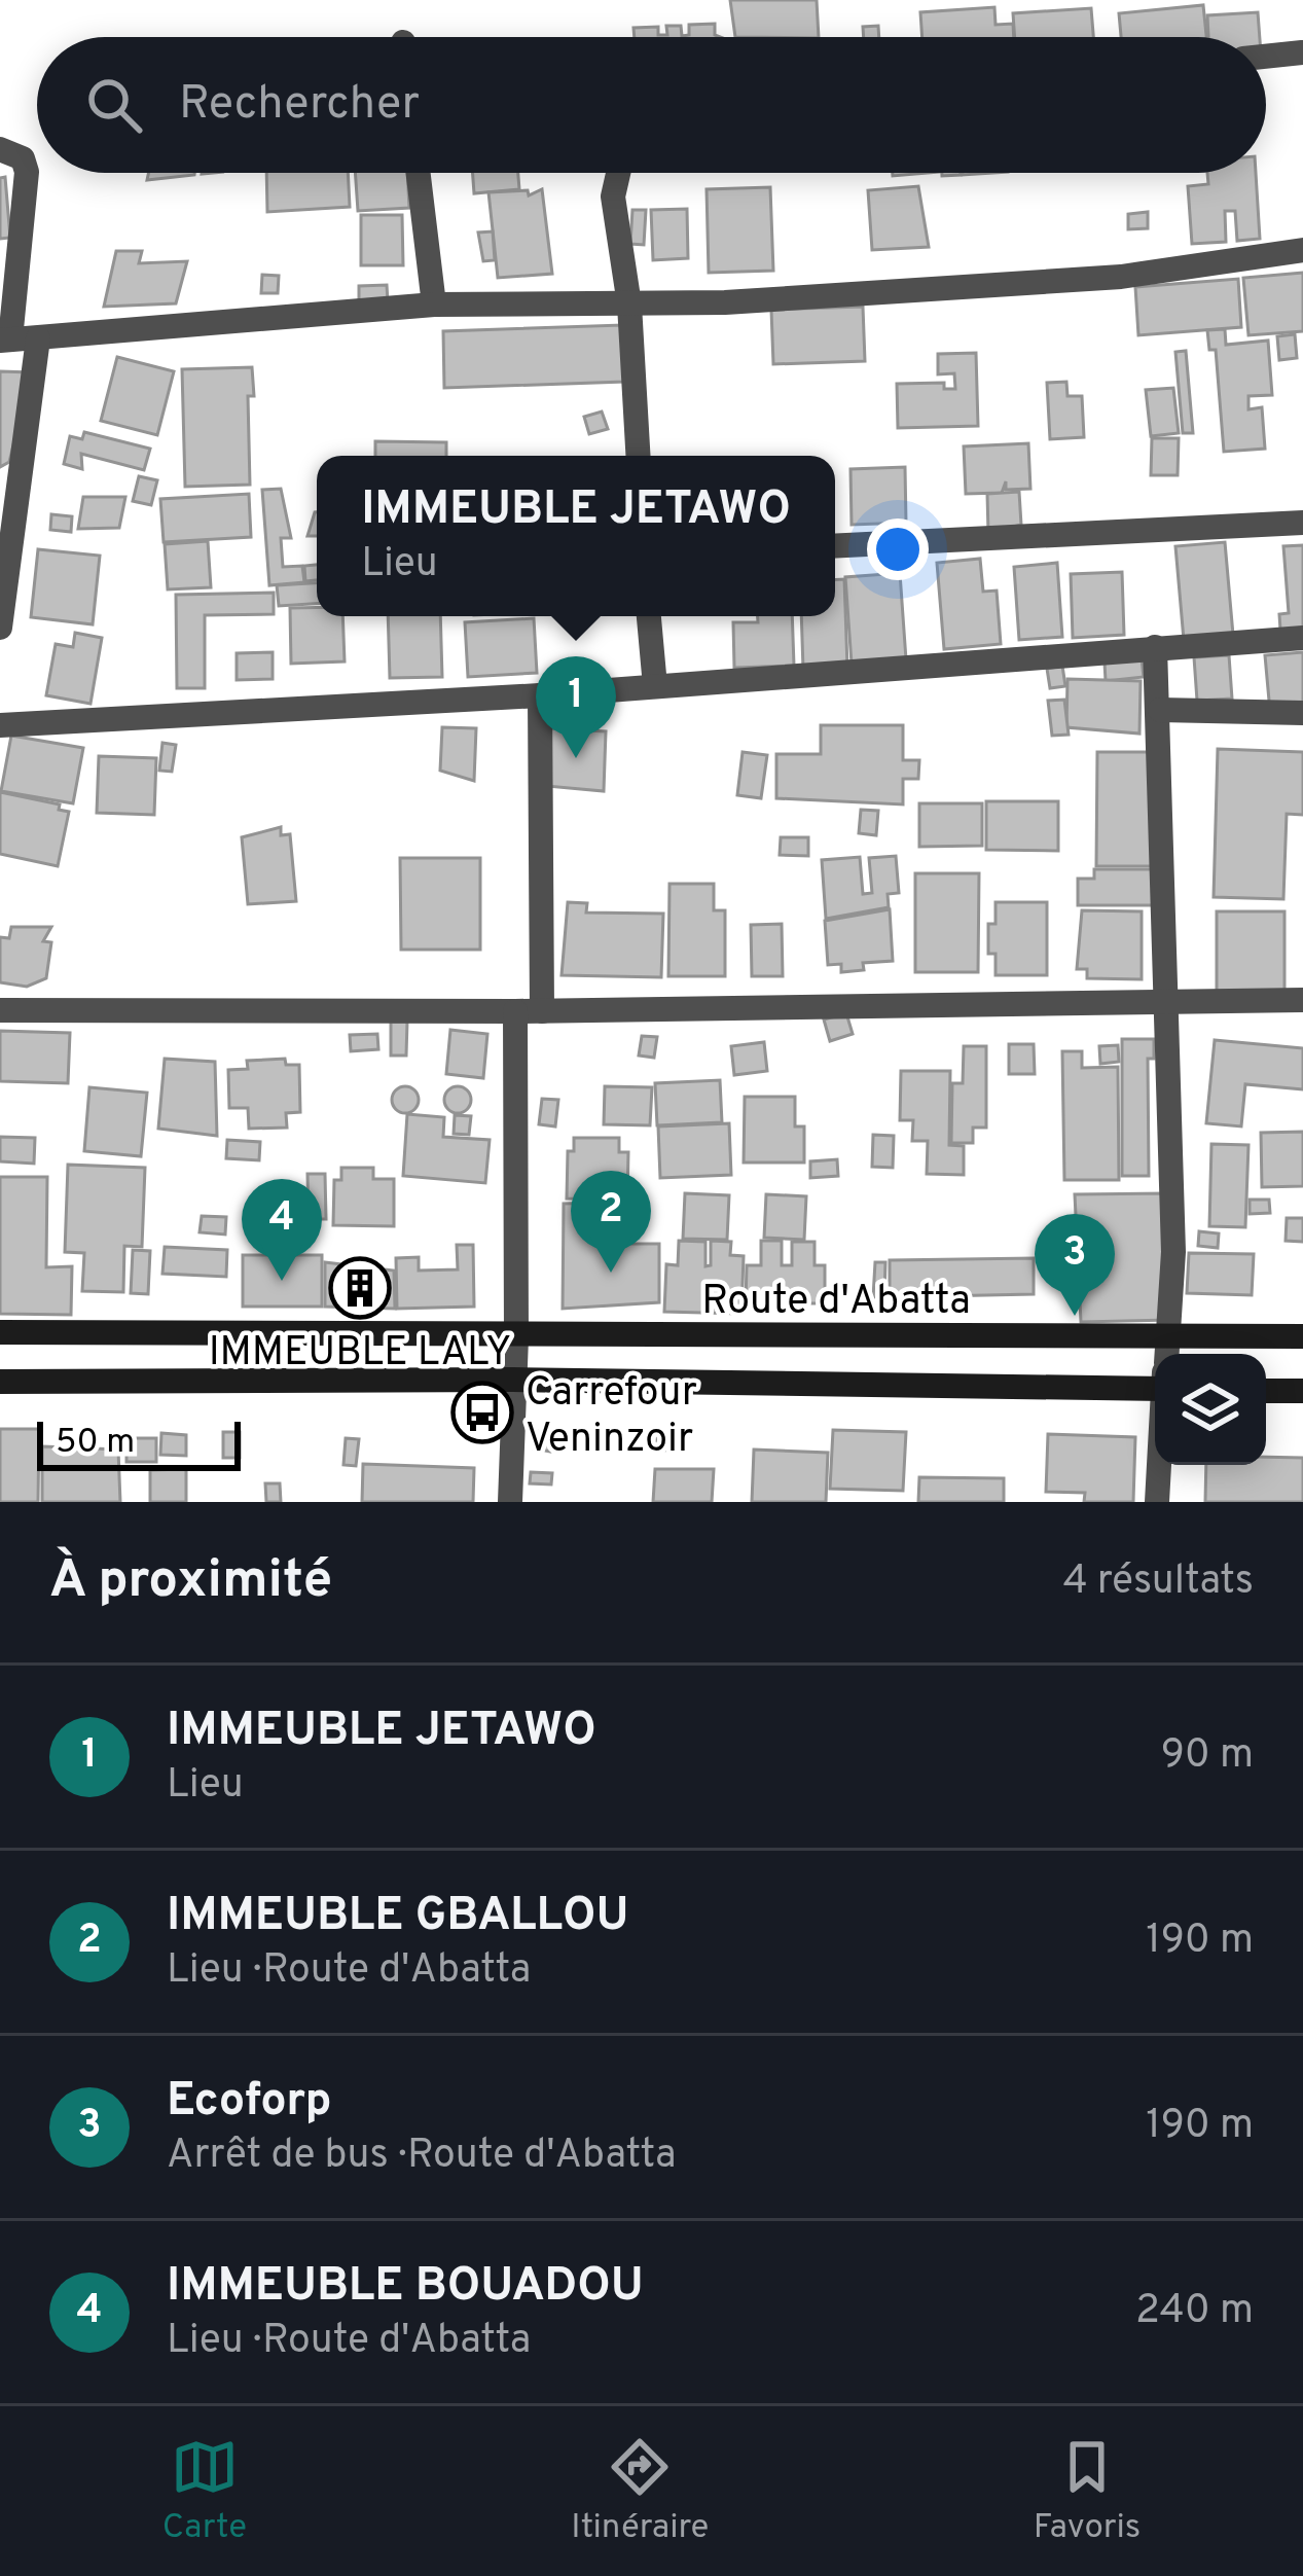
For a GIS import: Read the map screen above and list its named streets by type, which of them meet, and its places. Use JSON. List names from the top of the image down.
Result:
{
  "streets": {
    "street": ["Route d'Abatta"]
  },
  "places": {
    "building": ["IMMEUBLE LALY"],
    "bus stop": ["Carrefour Veninzoir"]
  },
  "scale_bar": "50 m",
  "page": {
    "search": "Rechercher",
    "popup": ["IMMEUBLE JETAWO", "Lieu"],
    "pins": [
      "1",
      "2",
      "4",
      "3"
    ],
    "scale": "50 m",
    "heading": ["À proximité", "4 résultats"],
    "list": [
      {
        "mark": "1",
        "name": "IMMEUBLE JETAWO",
        "note": "Lieu",
        "value": "90 m"
      },
      {
        "mark": "2",
        "name": "IMMEUBLE GBALLOU",
        "note": "Lieu · Route d'Abatta",
        "value": "190 m"
      },
      {
        "mark": "3",
        "name": "Ecoforp",
        "note": "Arrêt de bus · Route d'Abatta",
        "value": "190 m"
      },
      {
        "mark": "4",
        "name": "IMMEUBLE BOUADOU",
        "note": "Lieu · Route d'Abatta",
        "value": "240 m"
      }
    ],
    "nav": ["Carte", "Itinéraire", "Favoris"]
  }
}
